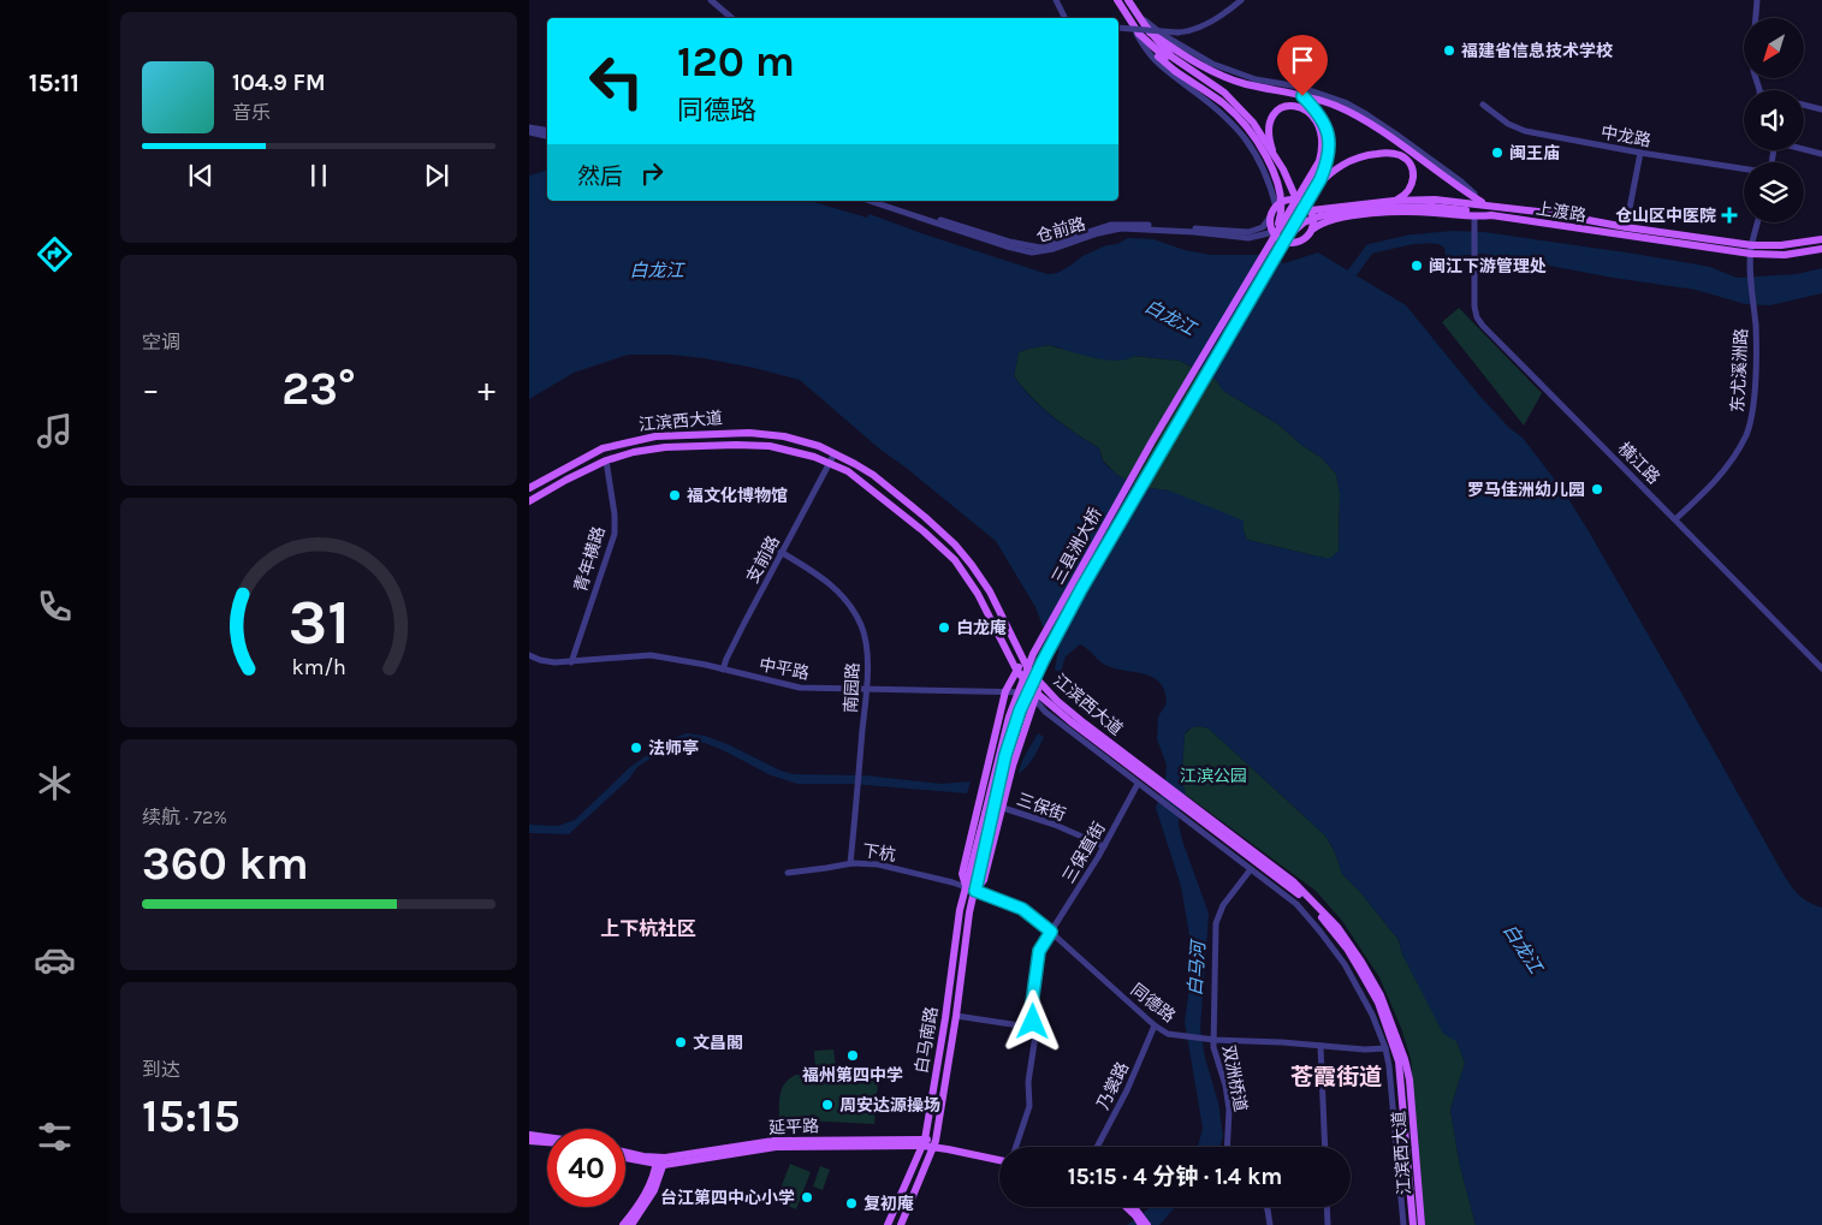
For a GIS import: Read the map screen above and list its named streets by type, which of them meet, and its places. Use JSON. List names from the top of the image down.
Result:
{
  "streets": {
    "main road": [
      "上渡路",
      "江滨西大道",
      "三县洲大桥",
      "白马南路",
      "延平路"
    ],
    "street": [
      "中龙路",
      "仓前路",
      "东尤溪洲路",
      "横江路",
      "青年横路",
      "支前路",
      "中平路",
      "南园路",
      "三保街",
      "下杭",
      "三保直街",
      "同德路",
      "双洲桥道",
      "乃裳路"
    ]
  },
  "crossings": [
    ["上渡路", "仓前路"],
    ["上渡路", "东尤溪洲路"],
    ["上渡路", "横江路"],
    ["东尤溪洲路", "横江路"],
    ["江滨西大道", "青年横路"],
    ["江滨西大道", "支前路"],
    ["江滨西大道", "中平路"],
    ["三县洲大桥", "下杭"],
    ["三县洲大桥", "同德路"],
    ["三县洲大桥", "白马南路"],
    ["青年横路", "中平路"],
    ["支前路", "中平路"],
    ["支前路", "南园路"],
    ["中平路", "南园路"],
    ["南园路", "下杭"],
    ["三保街", "三保直街"],
    ["下杭", "同德路"],
    ["下杭", "白马南路"],
    ["三保直街", "同德路"],
    ["同德路", "双洲桥道"],
    ["同德路", "乃裳路"],
    ["白马南路", "延平路"]
  ],
  "districts": ["上下杭社区", "苍霞街道"],
  "water": ["白龙江", "白马河"],
  "parks": ["江滨公园"],
  "places": {
    "other": [
      "福建省信息技术学校",
      "闽王庙",
      "闽江下游管理处",
      "罗马佳洲幼儿园",
      "福文化博物馆",
      "白龙庵",
      "法师亭",
      "文昌閣",
      "福州第四中学",
      "周安达源操场",
      "台江第四中心小学",
      "复初庵"
    ],
    "health": ["仓山区中医院"]
  },
  "north": "bottom left",
  "page": {
    "tabs": "15:11",
    "turn": ["120 m", "同德路"],
    "song": ["104.9 FM", "音乐"],
    "then": "然后",
    "tile": [
      "空调",
      ["续航 · 72%", "360 km"],
      ["到达", "15:15"]
    ],
    "heat": ["−", "23°", "+"],
    "limit": "40",
    "trip": "15:15 · 4 分钟 · 1.4 km",
    "gauge": ["31", "km/h"]
  }
}
